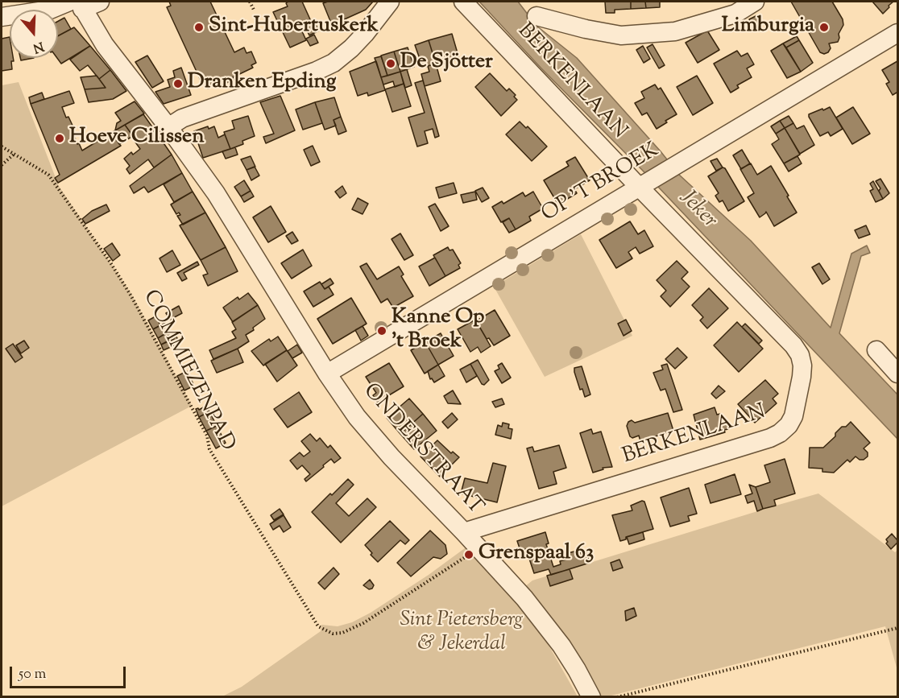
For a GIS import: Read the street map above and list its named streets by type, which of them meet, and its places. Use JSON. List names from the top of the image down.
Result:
{
  "streets": {
    "street": ["BERKENLAAN", "OP 'T BROEK", "ONDERSTRAAT"],
    "path": ["COMMIEZENPAD"]
  },
  "crossings": [
    ["BERKENLAAN", "OP 'T BROEK"],
    ["BERKENLAAN", "ONDERSTRAAT"],
    ["OP 'T BROEK", "ONDERSTRAAT"],
    ["COMMIEZENPAD", "ONDERSTRAAT"]
  ],
  "water": ["Jeker"],
  "parks": ["Sint Pietersberg & Jekerdal"],
  "places": [
    "Sint-Hubertuskerk",
    "Limburgia",
    "De Sjötter",
    "Dranken Epding",
    "Hoeve Cilissen",
    "Kanne Op 't Broek",
    "Grenspaal 63"
  ],
  "scale_bar": "50 m",
  "north": "bottom"
}
